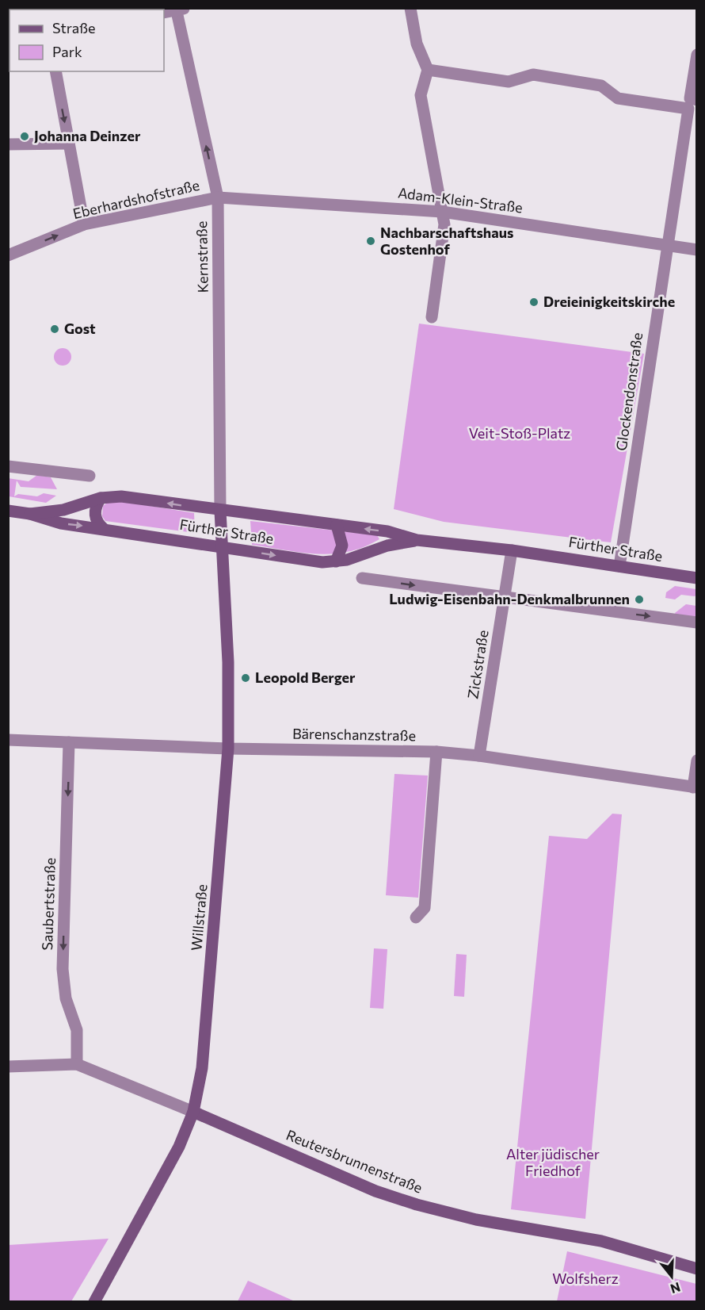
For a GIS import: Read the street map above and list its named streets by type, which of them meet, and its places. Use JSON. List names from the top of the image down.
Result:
{
  "streets": {
    "street": [
      "Eberhardshofstraße",
      "Adam-Klein-Straße",
      "Kernstraße",
      "Glockendonstraße",
      "Fürther Straße",
      "Zickstraße",
      "Bärenschanzstraße",
      "Saubertstraße",
      "Willstraße",
      "Reutersbrunnenstraße"
    ]
  },
  "crossings": [
    ["Eberhardshofstraße", "Adam-Klein-Straße"],
    ["Eberhardshofstraße", "Kernstraße"],
    ["Adam-Klein-Straße", "Kernstraße"],
    ["Adam-Klein-Straße", "Glockendonstraße"],
    ["Kernstraße", "Fürther Straße"],
    ["Kernstraße", "Willstraße"],
    ["Glockendonstraße", "Fürther Straße"],
    ["Fürther Straße", "Zickstraße"],
    ["Fürther Straße", "Willstraße"],
    ["Zickstraße", "Bärenschanzstraße"],
    ["Bärenschanzstraße", "Saubertstraße"],
    ["Bärenschanzstraße", "Willstraße"],
    ["Saubertstraße", "Reutersbrunnenstraße"],
    ["Willstraße", "Reutersbrunnenstraße"]
  ],
  "one_way": ["Kernstraße", "Saubertstraße"],
  "parks": ["Veit-Stoß-Platz", "Alter jüdischer Friedhof", "Wolfsherz"],
  "places": [
    "Johanna Deinzer",
    "Nachbarschaftshaus Gostenhof",
    "Dreieinigkeitskirche",
    "Gost",
    "Ludwig-Eisenbahn-Denkmalbrunnen",
    "Leopold Berger"
  ],
  "legend": ["Straße", "Park"],
  "north": "bottom"
}
